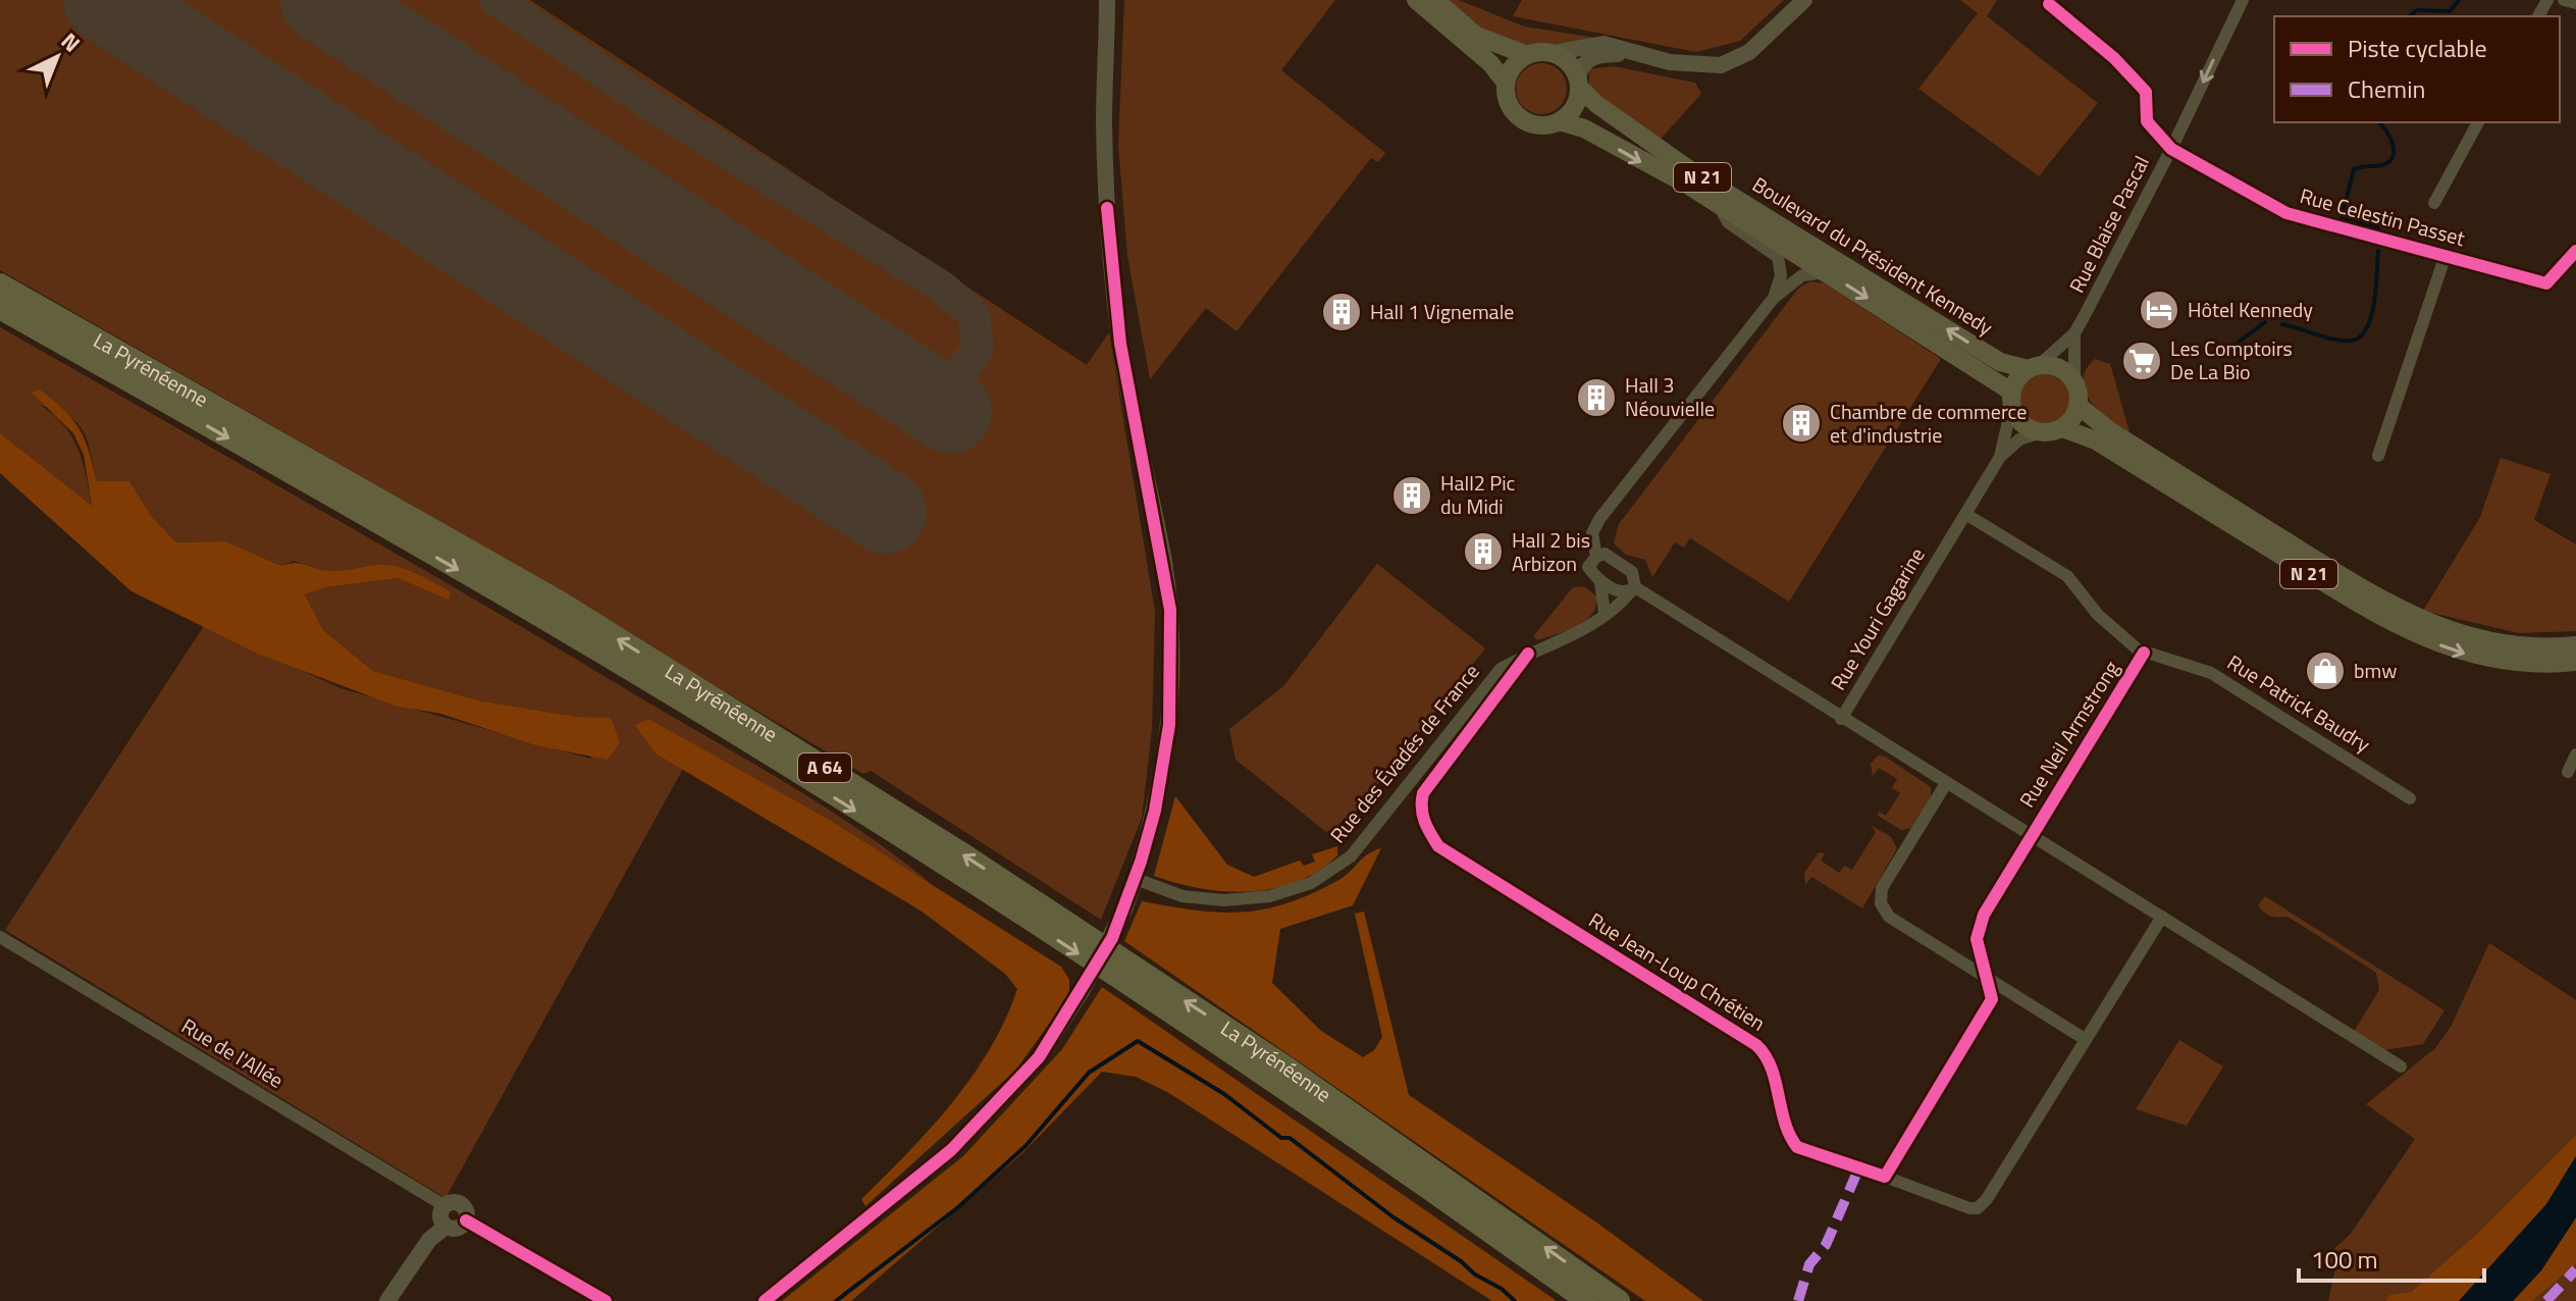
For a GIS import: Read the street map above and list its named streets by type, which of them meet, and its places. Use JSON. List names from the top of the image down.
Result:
{
  "streets": {
    "highway": ["La Pyrénéenne", "A 64"],
    "main road": ["N 21", "Boulevard du Président Kennedy"],
    "street": [
      "Rue Celestin Passet",
      "Rue Blaise Pascal",
      "Rue Youri Gagarine",
      "Rue Patrick Baudry",
      "Rue Neil Armstrong",
      "Rue des Évadés de France",
      "Rue Jean-Loup Chrétien",
      "Rue de l'Allée"
    ]
  },
  "crossings": [
    ["N 21", "Rue Blaise Pascal"],
    ["N 21", "Boulevard du Président Kennedy"],
    ["N 21", "Rue Youri Gagarine"],
    ["Rue Celestin Passet", "Rue Blaise Pascal"],
    ["Rue Blaise Pascal", "Boulevard du Président Kennedy"],
    ["Rue Blaise Pascal", "Rue Youri Gagarine"],
    ["Boulevard du Président Kennedy", "Rue Youri Gagarine"],
    ["Rue Youri Gagarine", "Rue Patrick Baudry"],
    ["Rue Youri Gagarine", "Rue Neil Armstrong"],
    ["Rue Youri Gagarine", "Rue des Évadés de France"],
    ["Rue Patrick Baudry", "Rue Neil Armstrong"],
    ["Rue des Évadés de France", "Rue Jean-Loup Chrétien"]
  ],
  "places": {
    "hotel": ["Hôtel Kennedy"],
    "building": [
      "Hall 1 Vignemale",
      "Hall 3 Néouvielle",
      "Chambre de commerce et d'industrie",
      "Hall2 Pic du Midi",
      "Hall 2 bis Arbizon"
    ],
    "supermarket": ["Les Comptoirs De La Bio"],
    "shop": ["bmw"]
  },
  "legend": ["Piste cyclable", "Chemin"],
  "scale_bar": "100 m",
  "north": "top right"
}
